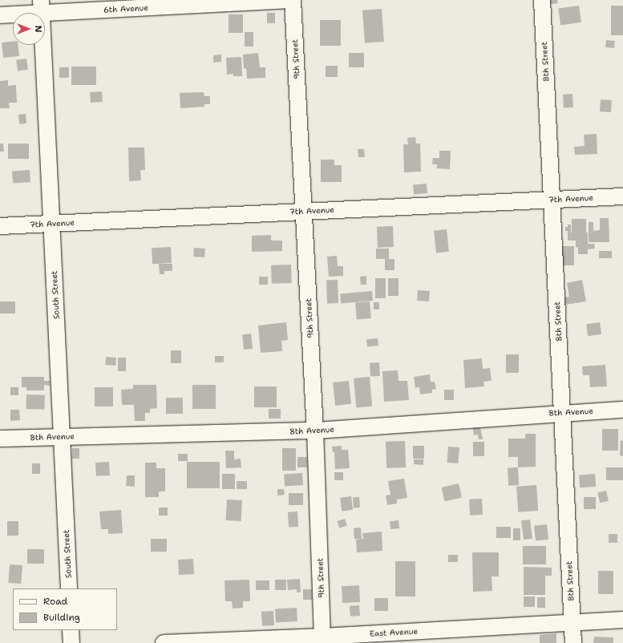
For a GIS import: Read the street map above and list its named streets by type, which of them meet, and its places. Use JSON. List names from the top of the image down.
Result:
{
  "streets": {
    "street": [
      "6th Avenue",
      "9th Street",
      "8th Street",
      "7th Avenue",
      "South Street",
      "8th Avenue",
      "East Avenue"
    ]
  },
  "crossings": [
    ["6th Avenue", "South Street"],
    ["9th Street", "7th Avenue"],
    ["9th Street", "8th Avenue"],
    ["9th Street", "East Avenue"],
    ["8th Street", "7th Avenue"],
    ["8th Street", "8th Avenue"],
    ["8th Street", "East Avenue"],
    ["7th Avenue", "South Street"],
    ["South Street", "8th Avenue"]
  ],
  "legend": ["Road", "Building"],
  "north": "right"
}
